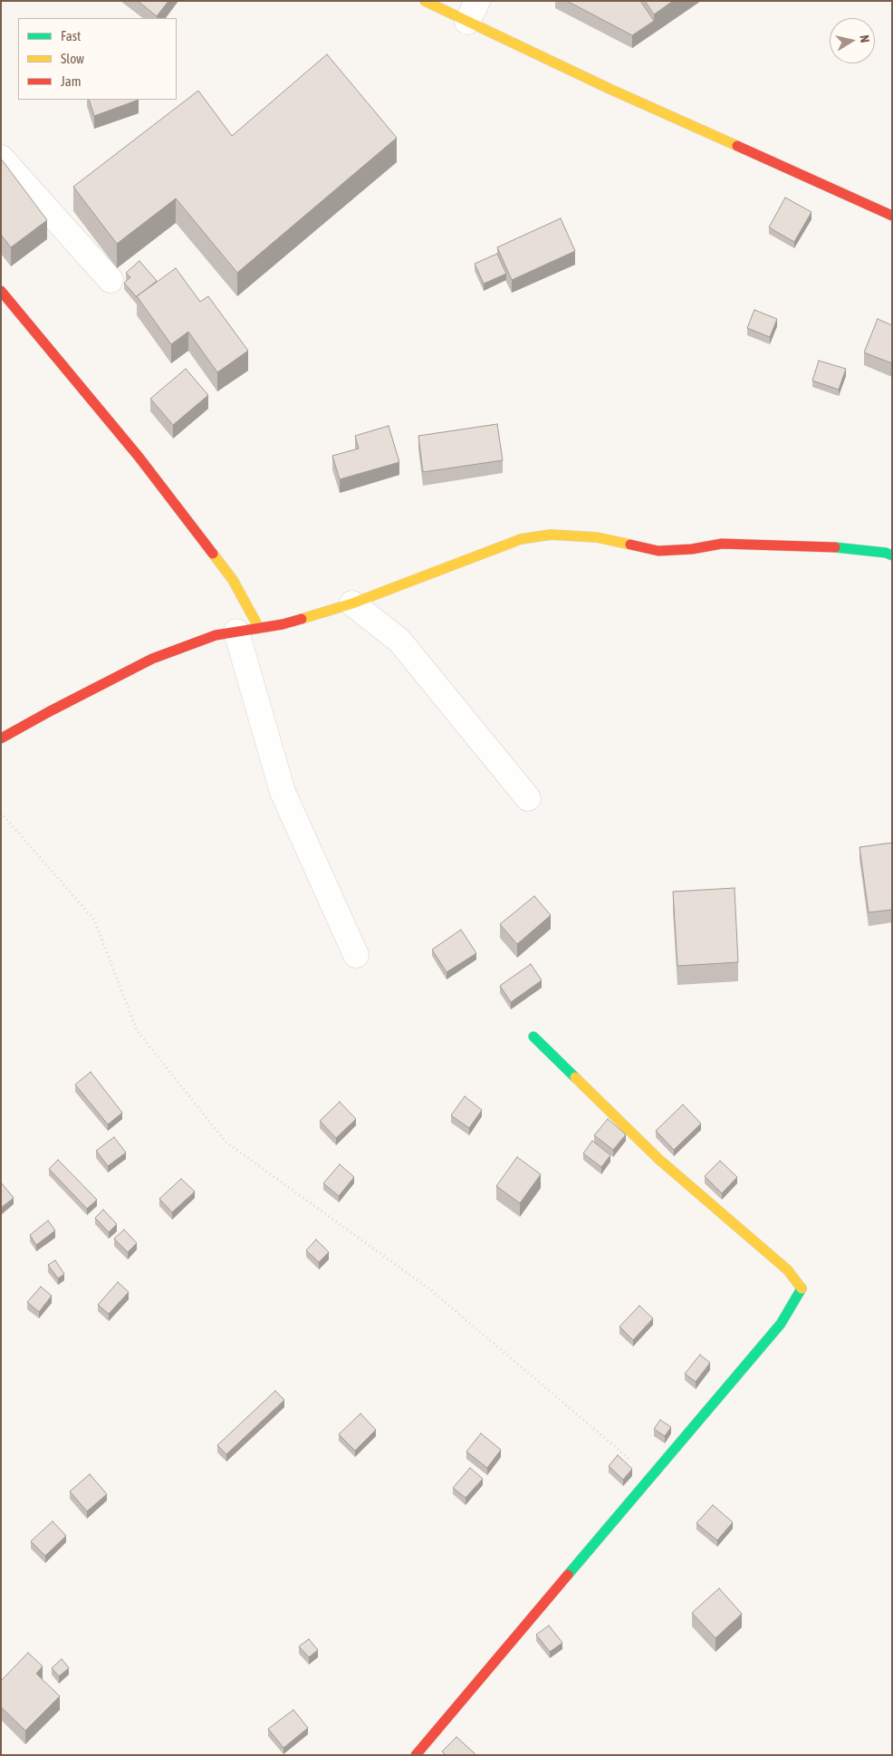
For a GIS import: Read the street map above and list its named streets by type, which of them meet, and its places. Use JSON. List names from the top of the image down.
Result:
{
  "legend": ["Fast", "Slow", "Jam"],
  "north": "right"
}
